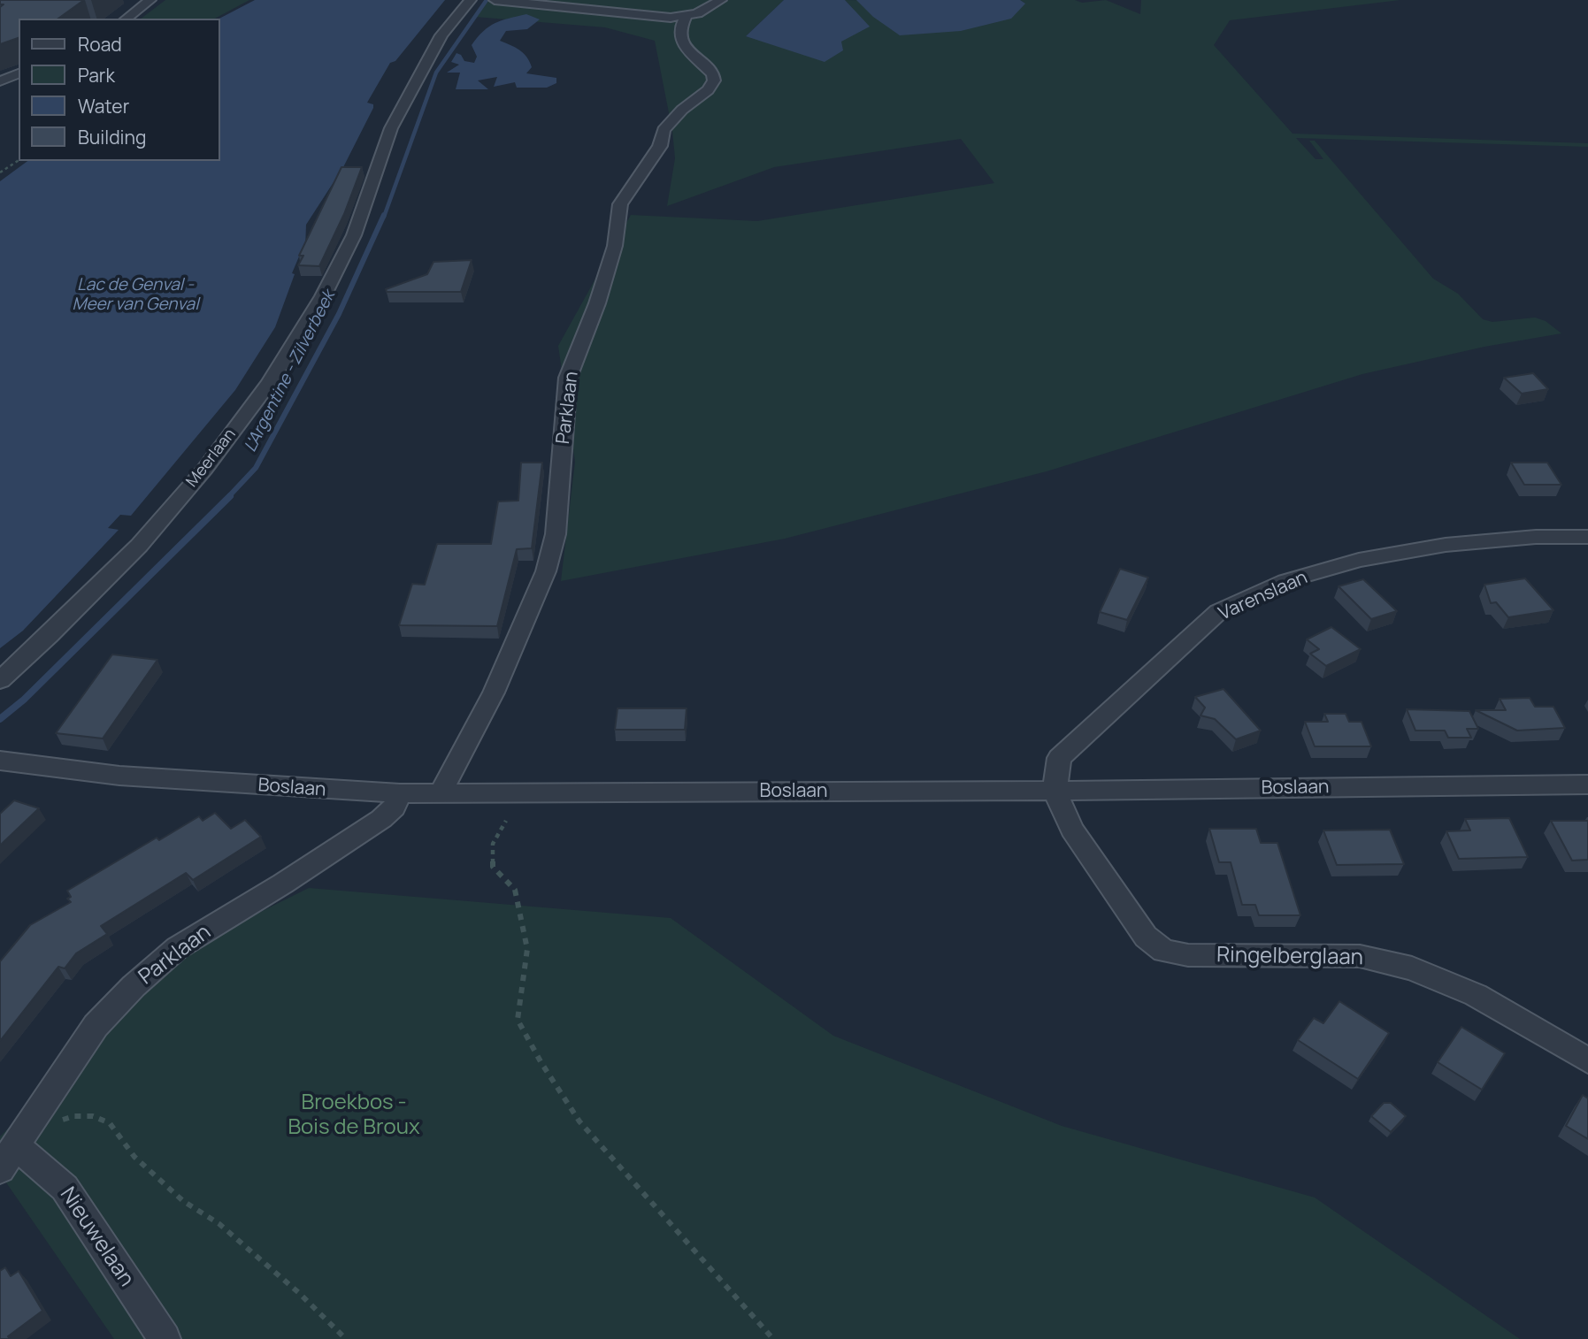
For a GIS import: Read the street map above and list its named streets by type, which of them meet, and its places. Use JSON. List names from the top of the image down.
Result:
{
  "streets": {
    "street": [
      "Parklaan",
      "Meerlaan",
      "Varenslaan",
      "Boslaan",
      "Ringelberglaan",
      "Nieuwelaan"
    ]
  },
  "crossings": [
    ["Parklaan", "Boslaan"],
    ["Parklaan", "Nieuwelaan"],
    ["Varenslaan", "Boslaan"],
    ["Varenslaan", "Ringelberglaan"],
    ["Boslaan", "Ringelberglaan"]
  ],
  "water": ["Lac de Genval - Meer van Genval", "L'Argentine - Zilverbeek"],
  "parks": ["Broekbos - Bois de Broux"],
  "legend": [
    "Road",
    "Park",
    "Water",
    "Building"
  ]
}
